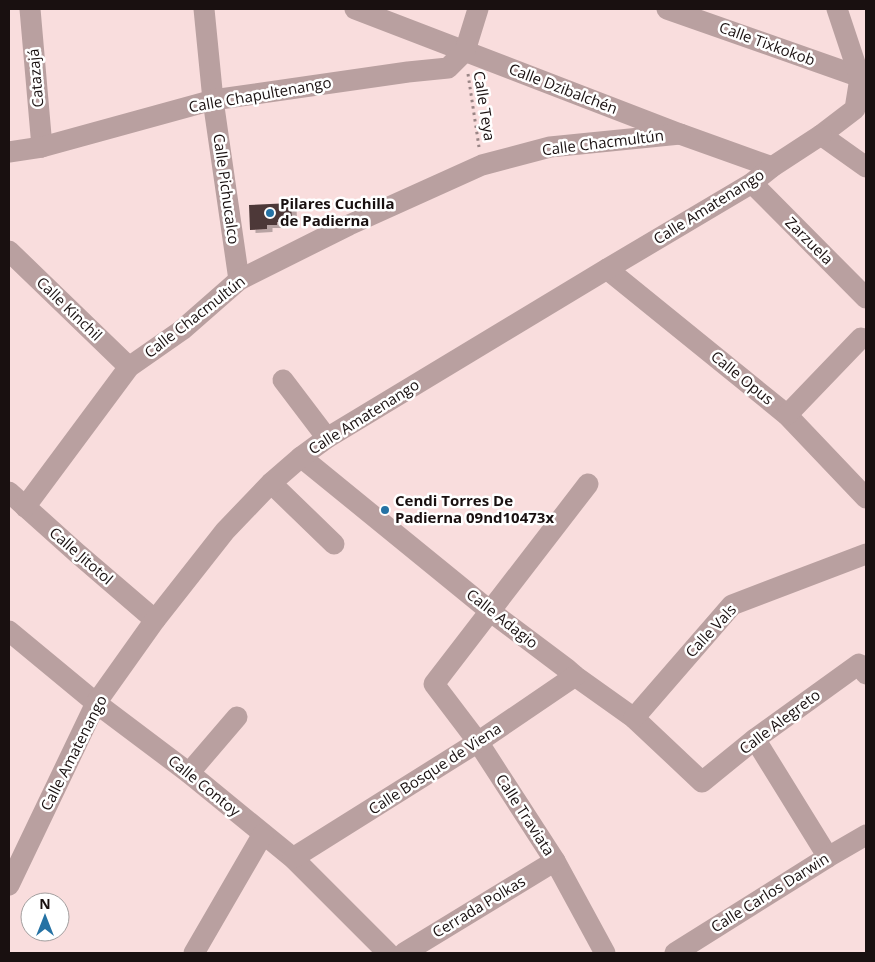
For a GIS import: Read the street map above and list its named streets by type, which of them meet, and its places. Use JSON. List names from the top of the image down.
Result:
{
  "streets": {
    "street": [
      "Calle Tixkokob",
      "Catazajá",
      "Calle Dzibalchén",
      "Calle Chapultenango",
      "Calle Chacmultún",
      "Calle Pichucalco",
      "Calle Amatenango",
      "Zarzuela",
      "Calle Kinchil",
      "Calle Opus",
      "Calle Jitotol",
      "Calle Adagio",
      "Calle Vals",
      "Calle Alegreto",
      "Calle Bosque de Viena",
      "Calle Contoy",
      "Calle Traviata",
      "Calle Carlos Darwin",
      "Cerrada Polkas"
    ],
    "path": ["Calle Teya"]
  },
  "crossings": [
    ["Calle Tixkokob", "Calle Amatenango"],
    ["Catazajá", "Calle Chapultenango"],
    ["Calle Dzibalchén", "Calle Chapultenango"],
    ["Calle Dzibalchén", "Calle Teya"],
    ["Calle Dzibalchén", "Calle Chacmultún"],
    ["Calle Dzibalchén", "Calle Amatenango"],
    ["Calle Chapultenango", "Calle Teya"],
    ["Calle Chapultenango", "Calle Pichucalco"],
    ["Calle Teya", "Calle Chacmultún"],
    ["Calle Chacmultún", "Calle Pichucalco"],
    ["Calle Chacmultún", "Calle Kinchil"],
    ["Calle Chacmultún", "Calle Jitotol"],
    ["Calle Amatenango", "Zarzuela"],
    ["Calle Amatenango", "Calle Opus"],
    ["Calle Amatenango", "Calle Jitotol"],
    ["Calle Amatenango", "Calle Adagio"],
    ["Calle Amatenango", "Calle Contoy"],
    ["Calle Adagio", "Calle Vals"],
    ["Calle Adagio", "Calle Alegreto"],
    ["Calle Adagio", "Calle Bosque de Viena"],
    ["Calle Adagio", "Calle Traviata"],
    ["Calle Bosque de Viena", "Calle Contoy"],
    ["Calle Bosque de Viena", "Calle Traviata"],
    ["Calle Traviata", "Cerrada Polkas"]
  ],
  "places": ["Pilares Cuchilla de Padierna", "Cendi Torres De Padierna 09nd10473x"],
  "north": "top"
}
